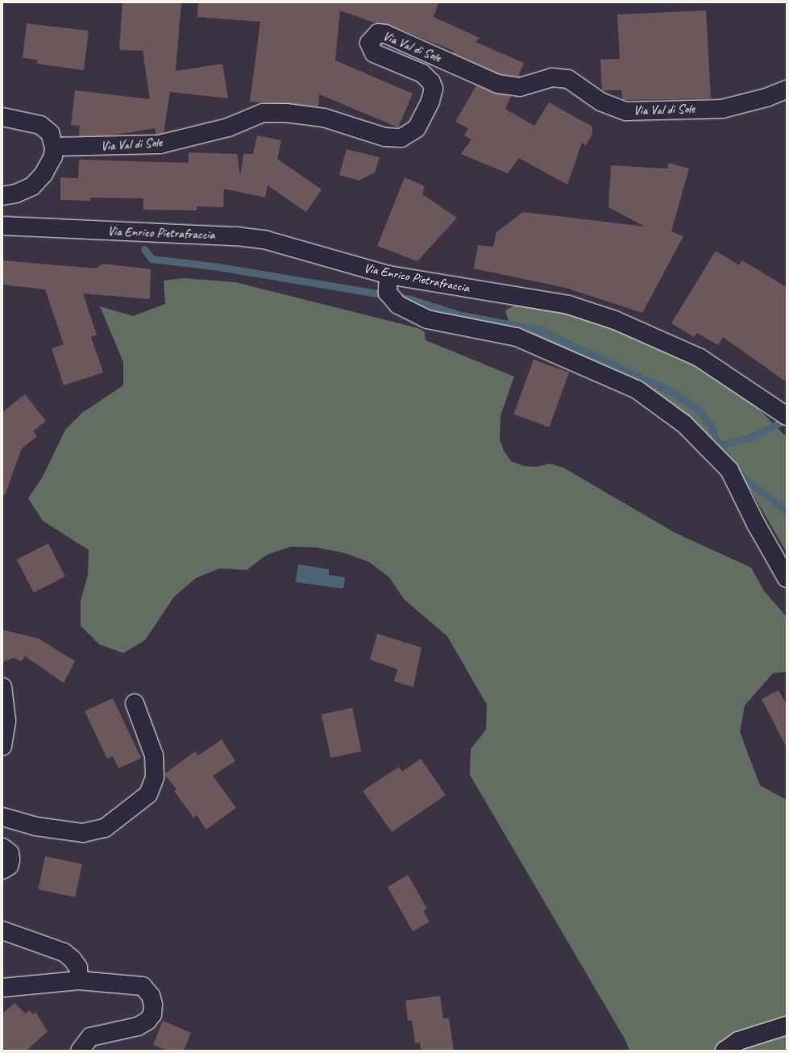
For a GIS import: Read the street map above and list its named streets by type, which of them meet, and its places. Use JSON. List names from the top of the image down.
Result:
{
  "streets": {
    "street": ["Via Val di Sole", "Via Enrico Pietrafraccia"]
  }
}
